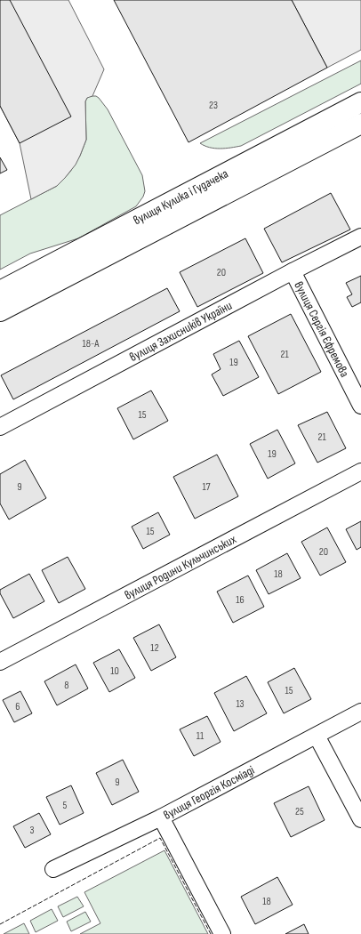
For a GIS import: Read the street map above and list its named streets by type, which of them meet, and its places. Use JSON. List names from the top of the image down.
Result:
{
  "streets": {
    "main road": ["вулиця Кулика і Гудачека"],
    "street": [
      "вулиця Сергія Єфремова",
      "вулиця Захисників України",
      "вулиця Родини Кульчинських",
      "вулиця Георгія Косміаді"
    ]
  },
  "crossings": [
    ["вулиця Сергія Єфремова", "вулиця Захисників України"]
  ],
  "house_numbers": [
    "23",
    "20",
    "18-А",
    "21",
    "19",
    "15",
    "21",
    "19",
    "9",
    "17",
    "15",
    "20",
    "18",
    "16",
    "12",
    "10",
    "8",
    "15",
    "13",
    "6",
    "11",
    "9",
    "5",
    "25",
    "3",
    "18"
  ]
}
